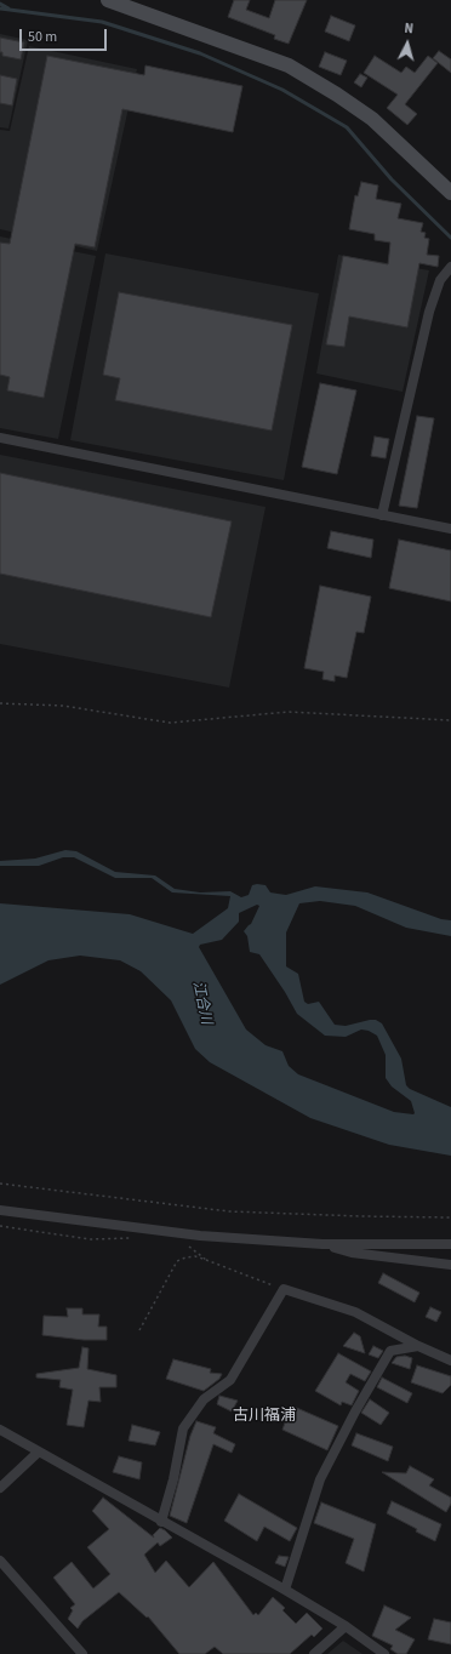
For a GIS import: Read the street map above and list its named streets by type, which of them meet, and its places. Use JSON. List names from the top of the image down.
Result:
{
  "districts": ["古川福浦"],
  "water": ["江合川"],
  "scale_bar": "50 m",
  "north": "top"
}
